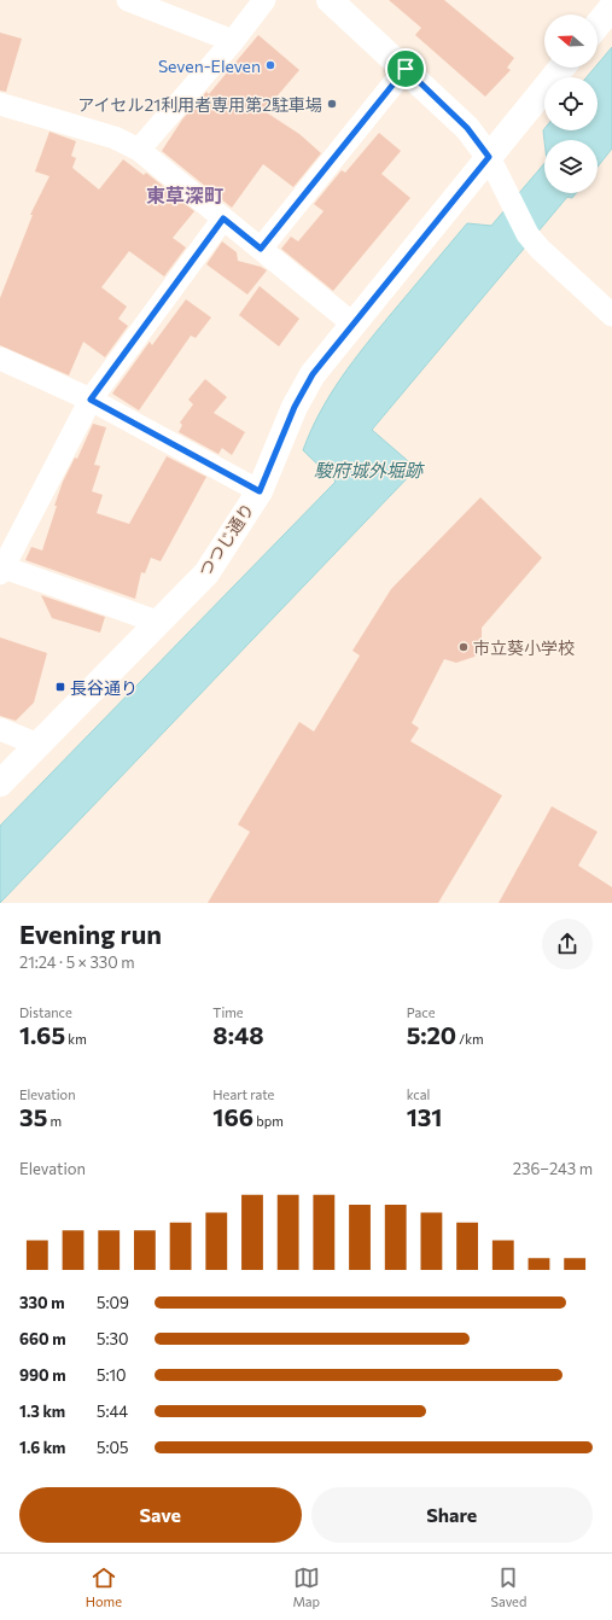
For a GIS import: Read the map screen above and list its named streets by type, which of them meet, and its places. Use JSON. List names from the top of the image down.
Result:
{
  "streets": {
    "main road": ["つつじ通り"]
  },
  "districts": ["東草深町"],
  "water": ["駿府城外堀跡"],
  "places": {
    "other": ["Seven-Eleven", "アイセル21利用者専用第2駐車場", "市立葵小学校"],
    "transit": ["長谷通り"]
  },
  "north": "left",
  "page": {
    "heading": ["Evening run", "21:24 · 5 × 330 m"],
    "stats": [
      ["Distance", "1.65 km"],
      ["Time", "8:48"],
      ["Pace", "5:20 /km"],
      ["Elevation", "35 m"],
      ["Heart rate", "166 bpm"],
      ["kcal", "131"]
    ],
    "chart": ["Elevation", "236–243 m"],
    "list": [
      {
        "name": "330 m",
        "note": "5:09"
      },
      {
        "name": "660 m",
        "note": "5:30"
      },
      {
        "name": "990 m",
        "note": "5:10"
      },
      {
        "name": "1.3 km",
        "note": "5:44"
      },
      {
        "name": "1.6 km",
        "note": "5:05"
      }
    ],
    "buttons": ["Save", "Share"],
    "tabs": ["Home", "Map", "Saved"]
  }
}
